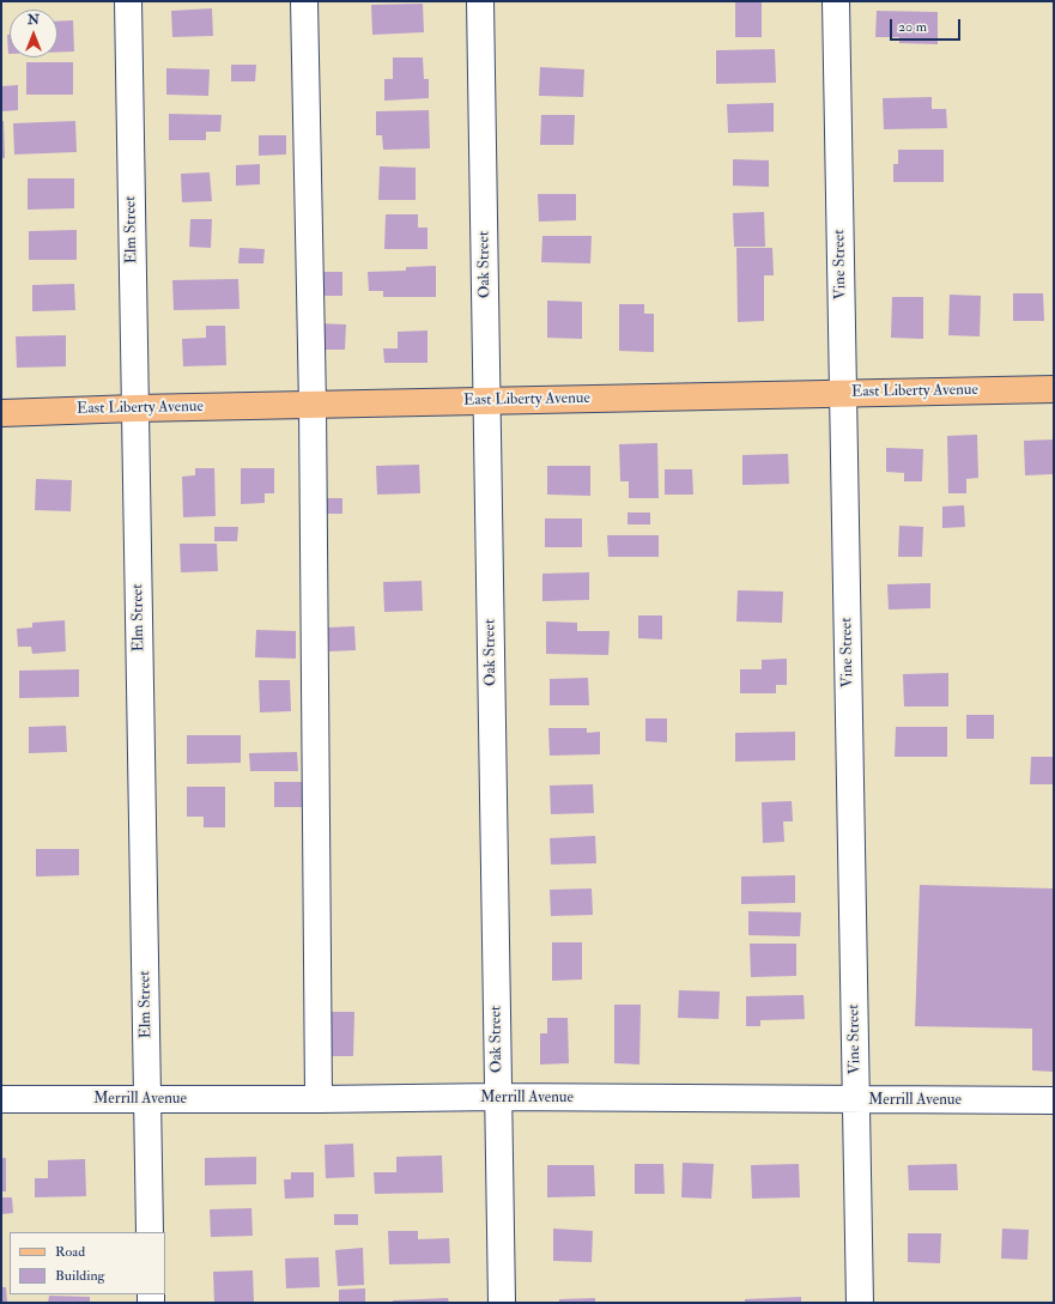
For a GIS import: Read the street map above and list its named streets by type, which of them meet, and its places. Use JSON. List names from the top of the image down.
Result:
{
  "streets": {
    "main road": ["East Liberty Avenue"],
    "street": [
      "Elm Street",
      "Oak Street",
      "Vine Street",
      "Merrill Avenue"
    ]
  },
  "crossings": [
    ["Elm Street", "East Liberty Avenue"],
    ["Elm Street", "Merrill Avenue"],
    ["Oak Street", "East Liberty Avenue"],
    ["Oak Street", "Merrill Avenue"],
    ["Vine Street", "East Liberty Avenue"],
    ["Vine Street", "Merrill Avenue"]
  ],
  "legend": ["Road", "Building"],
  "scale_bar": "20 m",
  "north": "top"
}
